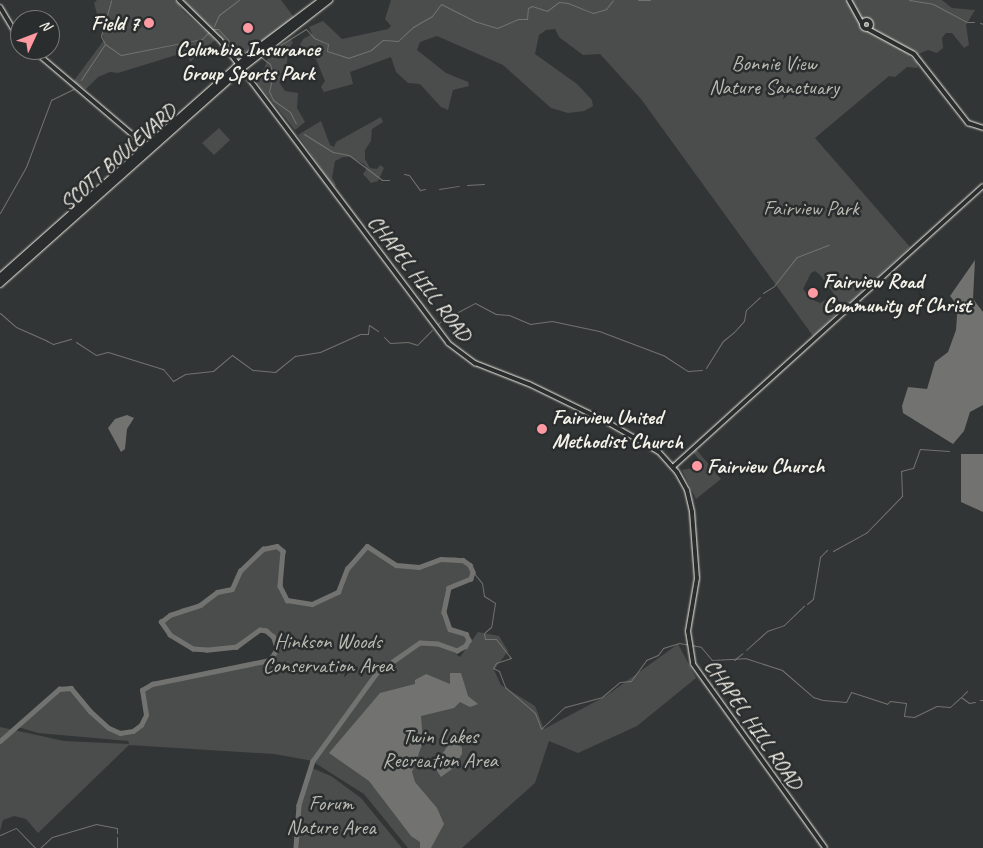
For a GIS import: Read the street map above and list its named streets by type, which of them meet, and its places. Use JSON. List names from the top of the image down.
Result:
{
  "streets": {
    "main road": ["SCOTT BOULEVARD"],
    "street": ["CHAPEL HILL ROAD"]
  },
  "crossings": [
    ["SCOTT BOULEVARD", "CHAPEL HILL ROAD"]
  ],
  "parks": [
    "Bonnie View Nature Sanctuary",
    "Fairview Park",
    "Hinkson Woods Conservation Area",
    "Twin Lakes Recreation Area",
    "Forum Nature Area"
  ],
  "places": [
    "Field 7",
    "Columbia Insurance Group Sports Park",
    "Fairview Road Community of Christ",
    "Fairview United Methodist Church",
    "Fairview Church"
  ],
  "north": "top right"
}
